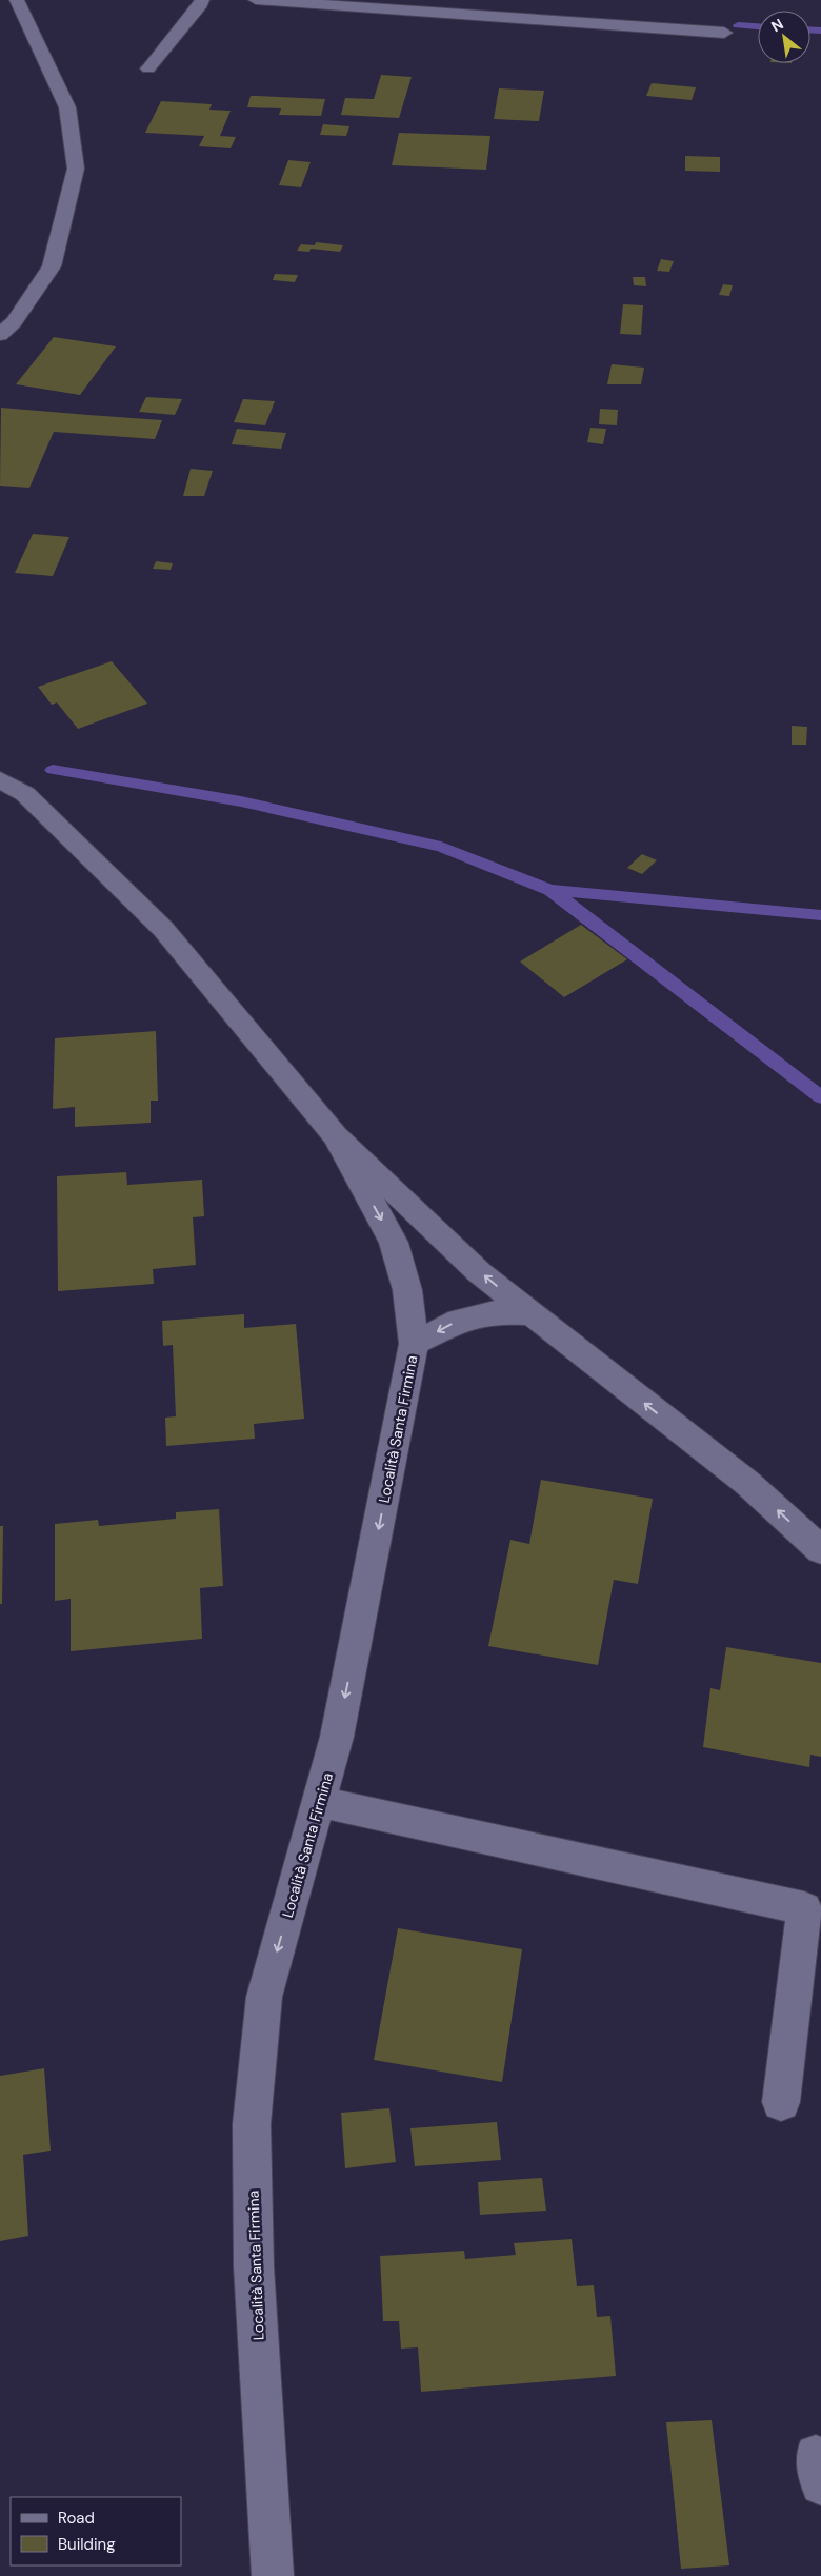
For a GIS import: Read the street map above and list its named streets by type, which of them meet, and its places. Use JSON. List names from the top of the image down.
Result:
{
  "streets": {
    "street": ["Località Santa Firmina"]
  },
  "one_way": ["Località Santa Firmina"],
  "legend": ["Road", "Building"],
  "north": "top left"
}
